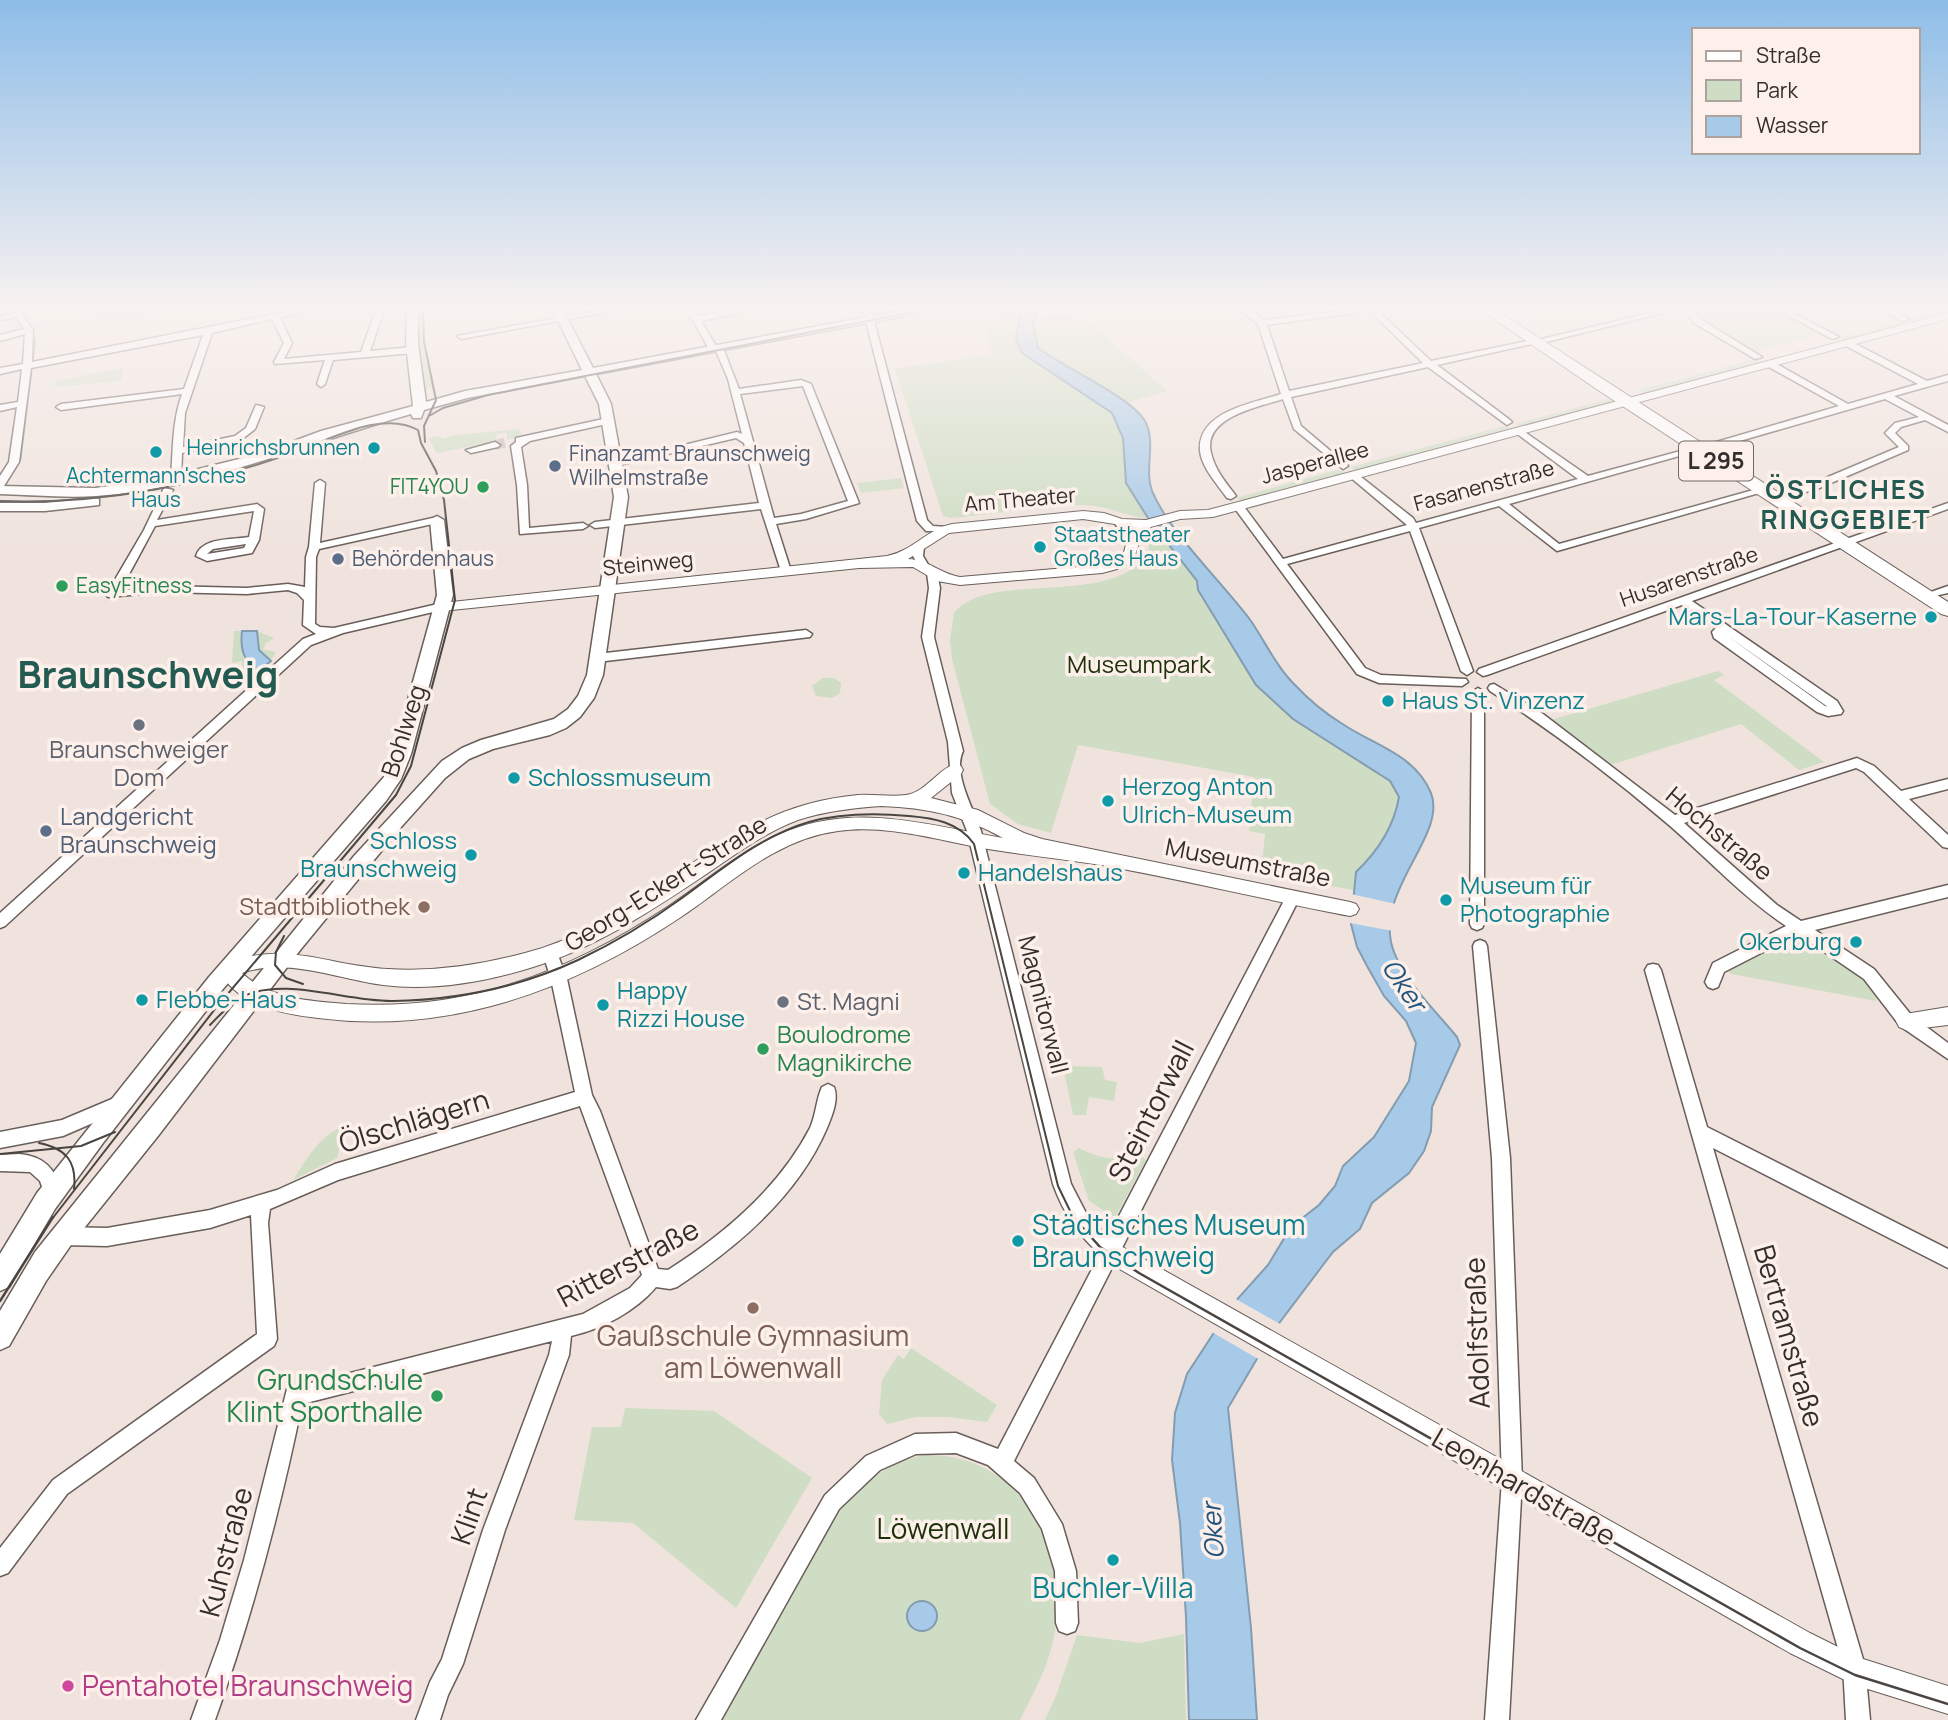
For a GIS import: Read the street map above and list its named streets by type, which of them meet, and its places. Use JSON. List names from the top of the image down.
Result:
{
  "streets": {
    "main road": ["L 295", "Bohlweg"],
    "street": [
      "Jasperallee",
      "Fasanenstraße",
      "Am Theater",
      "Steinweg",
      "Husarenstraße",
      "Hochstraße",
      "Museumstraße",
      "Georg-Eckert-Straße",
      "Magnitorwall",
      "Steintorwall",
      "Ölschlägern",
      "Ritterstraße",
      "Adolfstraße",
      "Bertramstraße",
      "Leonhardstraße",
      "Klint",
      "Kuhstraße"
    ]
  },
  "crossings": [
    ["L 295", "Jasperallee"],
    ["L 295", "Fasanenstraße"],
    ["L 295", "Husarenstraße"],
    ["Jasperallee", "Am Theater"],
    ["Am Theater", "Steinweg"],
    ["Steinweg", "Bohlweg"],
    ["Steinweg", "Magnitorwall"],
    ["Bohlweg", "Georg-Eckert-Straße"],
    ["Bohlweg", "Ölschlägern"],
    ["Museumstraße", "Georg-Eckert-Straße"],
    ["Museumstraße", "Magnitorwall"],
    ["Museumstraße", "Steintorwall"],
    ["Georg-Eckert-Straße", "Magnitorwall"],
    ["Magnitorwall", "Steintorwall"],
    ["Magnitorwall", "Leonhardstraße"],
    ["Steintorwall", "Leonhardstraße"],
    ["Ritterstraße", "Klint"],
    ["Ritterstraße", "Kuhstraße"],
    ["Adolfstraße", "Leonhardstraße"],
    ["Bertramstraße", "Leonhardstraße"]
  ],
  "districts": ["ÖSTLICHES RINGGEBIET", "Braunschweig"],
  "water": ["Oker"],
  "parks": ["Museumpark", "Löwenwall"],
  "places": [
    "Heinrichsbrunnen",
    "Achtermann'sches Haus",
    "Finanzamt Braunschweig Wilhelmstraße",
    "FIT4YOU",
    "Staatstheater Großes Haus",
    "Behördenhaus",
    "EasyFitness",
    "Mars-La-Tour-Kaserne",
    "Haus St. Vinzenz",
    "Braunschweiger Dom",
    "Schlossmuseum",
    "Herzog Anton Ulrich-Museum",
    "Landgericht Braunschweig",
    "Schloss Braunschweig",
    "Handelshaus",
    "Museum für Photographie",
    "Stadtbibliothek",
    "Okerburg",
    "Flebbe-Haus",
    "St. Magni",
    "Happy Rizzi House",
    "Boulodrome Magnikirche",
    "Städtisches Museum Braunschweig",
    "Gaußschule Gymnasium am Löwenwall",
    "Grundschule Klint Sporthalle",
    "Buchler-Villa",
    "Pentahotel Braunschweig"
  ],
  "legend": ["Straße", "Park", "Wasser"]
}
